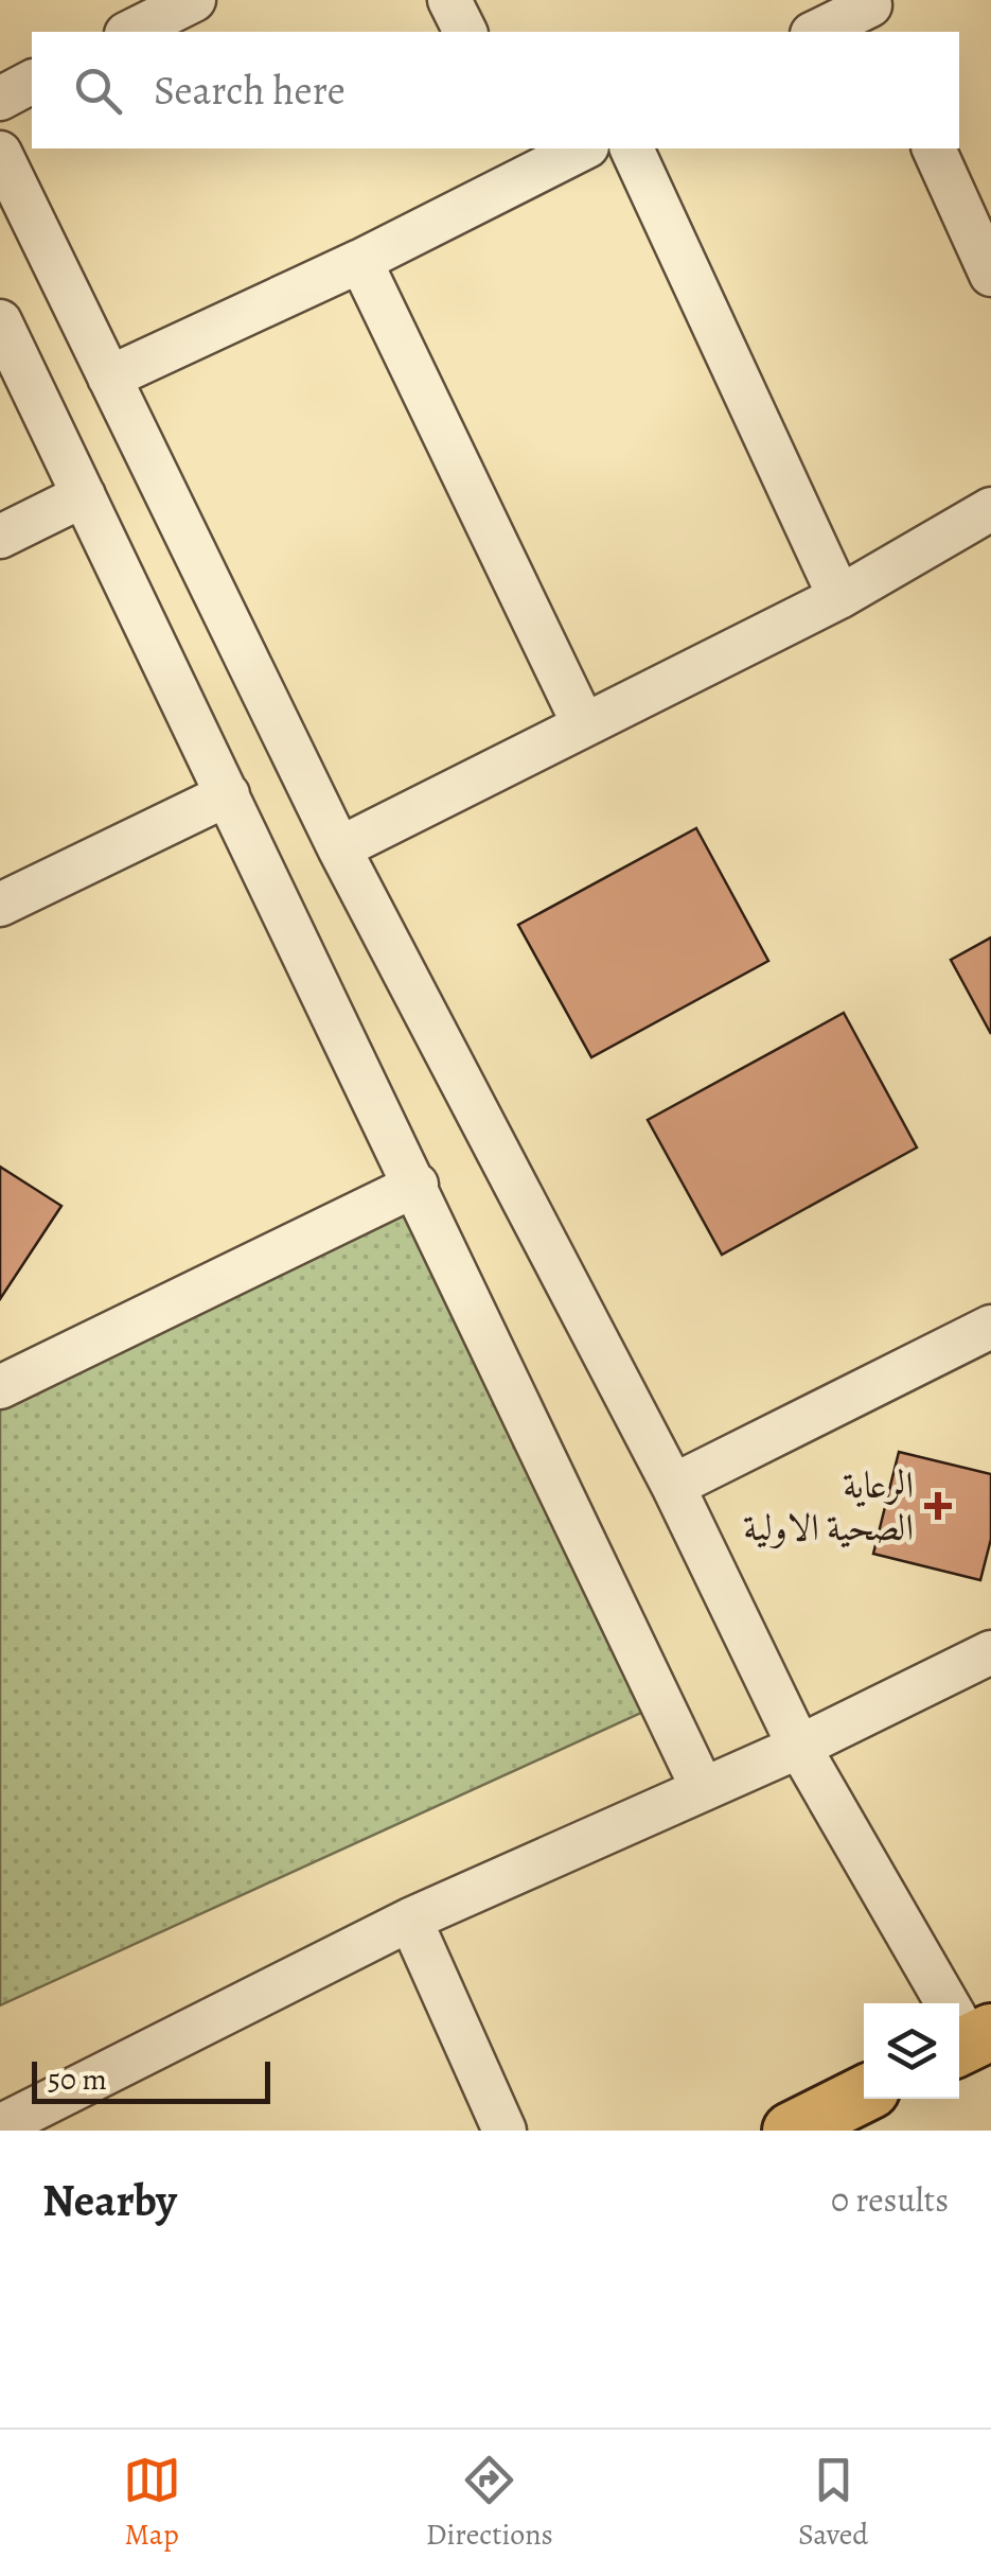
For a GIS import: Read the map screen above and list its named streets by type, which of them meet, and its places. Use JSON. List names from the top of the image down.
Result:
{
  "places": {
    "health": ["الرعاية الصحية الاولية"]
  },
  "scale_bar": "50 m",
  "page": {
    "search": "Search here",
    "scale": "50 m",
    "heading": ["Nearby", "0 results"],
    "nav": ["Map", "Directions", "Saved"]
  }
}
